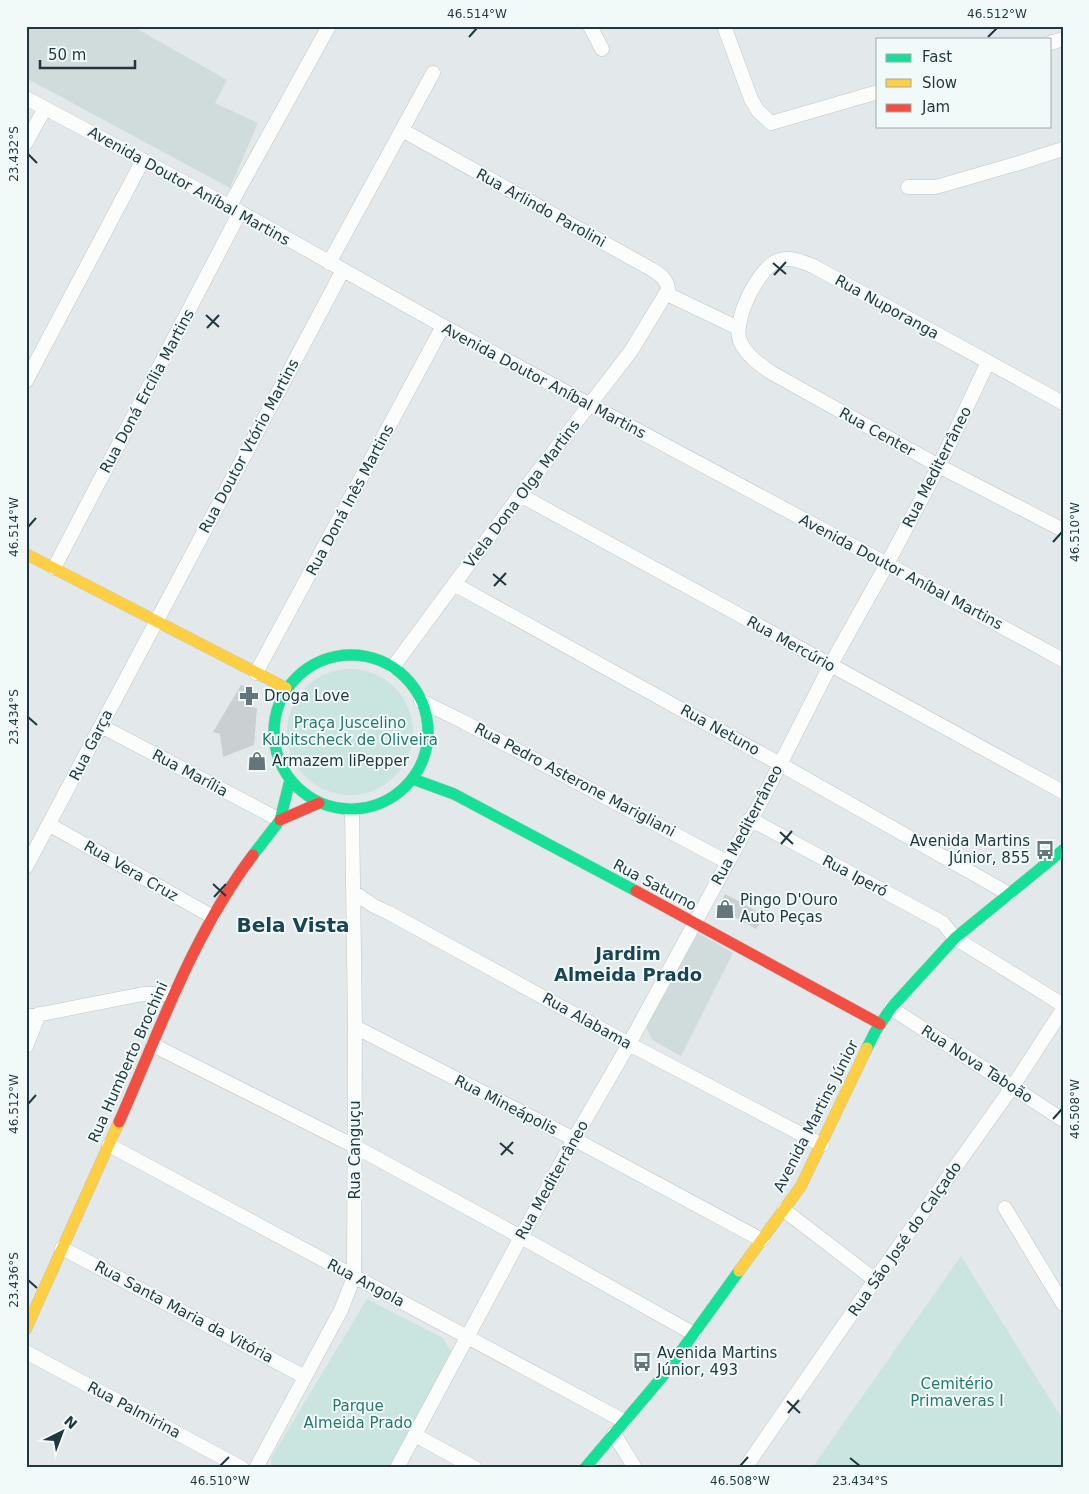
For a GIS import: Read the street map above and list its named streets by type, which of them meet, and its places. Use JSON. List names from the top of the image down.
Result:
{
  "streets": {
    "street": [
      "Avenida Doutor Aníbal Martins",
      "Rua Arlindo Parolini",
      "Rua Nuporanga",
      "Rua Doná Ercília Martins",
      "Rua Center",
      "Rua Doutor Vtório Martins",
      "Rua Mediterrâneo",
      "Viela Dona Olga Martins",
      "Rua Doná Inês Martins",
      "Rua Mercúrio",
      "Rua Netuno",
      "Rua Garça",
      "Rua Marília",
      "Rua Pedro Asterone Marigliani",
      "Rua Vera Cruz",
      "Rua Iperó",
      "Rua Saturno",
      "Rua Alabama",
      "Rua Humberto Brochini",
      "Rua Nova Taboão",
      "Rua Mineápolis",
      "Avenida Martins Júnior",
      "Rua Canguçu",
      "Rua São José do Calçado",
      "Rua Angola",
      "Rua Santa Maria da Vitória",
      "Rua Palmirina"
    ]
  },
  "crossings": [
    ["Avenida Doutor Aníbal Martins", "Rua Doná Ercília Martins"],
    ["Avenida Doutor Aníbal Martins", "Rua Doutor Vtório Martins"],
    ["Avenida Doutor Aníbal Martins", "Rua Mediterrâneo"],
    ["Avenida Doutor Aníbal Martins", "Viela Dona Olga Martins"],
    ["Avenida Doutor Aníbal Martins", "Rua Doná Inês Martins"],
    ["Rua Arlindo Parolini", "Viela Dona Olga Martins"],
    ["Rua Nuporanga", "Rua Center"],
    ["Rua Nuporanga", "Rua Mediterrâneo"],
    ["Rua Center", "Rua Mediterrâneo"],
    ["Rua Doutor Vtório Martins", "Rua Garça"],
    ["Rua Mediterrâneo", "Rua Mercúrio"],
    ["Rua Mediterrâneo", "Rua Netuno"],
    ["Rua Mediterrâneo", "Rua Pedro Asterone Marigliani"],
    ["Rua Mediterrâneo", "Rua Iperó"],
    ["Rua Mediterrâneo", "Rua Saturno"],
    ["Rua Mediterrâneo", "Rua Alabama"],
    ["Rua Mediterrâneo", "Rua Mineápolis"],
    ["Rua Mediterrâneo", "Rua Angola"],
    ["Viela Dona Olga Martins", "Rua Mercúrio"],
    ["Viela Dona Olga Martins", "Rua Netuno"],
    ["Viela Dona Olga Martins", "Rua Pedro Asterone Marigliani"],
    ["Viela Dona Olga Martins", "Rua Saturno"],
    ["Viela Dona Olga Martins", "Rua Humberto Brochini"],
    ["Viela Dona Olga Martins", "Rua Canguçu"],
    ["Rua Netuno", "Avenida Martins Júnior"],
    ["Rua Garça", "Rua Marília"],
    ["Rua Garça", "Rua Vera Cruz"],
    ["Rua Marília", "Rua Humberto Brochini"],
    ["Rua Pedro Asterone Marigliani", "Rua Saturno"],
    ["Rua Pedro Asterone Marigliani", "Rua Humberto Brochini"],
    ["Rua Pedro Asterone Marigliani", "Rua Canguçu"],
    ["Rua Vera Cruz", "Rua Humberto Brochini"],
    ["Rua Iperó", "Avenida Martins Júnior"],
    ["Rua Saturno", "Rua Humberto Brochini"],
    ["Rua Saturno", "Avenida Martins Júnior"],
    ["Rua Saturno", "Rua Canguçu"],
    ["Rua Alabama", "Avenida Martins Júnior"],
    ["Rua Alabama", "Rua Canguçu"],
    ["Rua Humberto Brochini", "Rua Canguçu"],
    ["Rua Humberto Brochini", "Rua Angola"],
    ["Rua Humberto Brochini", "Rua Santa Maria da Vitória"],
    ["Rua Nova Taboão", "Avenida Martins Júnior"],
    ["Rua Nova Taboão", "Rua São José do Calçado"],
    ["Rua Mineápolis", "Avenida Martins Júnior"],
    ["Rua Mineápolis", "Rua Canguçu"],
    ["Avenida Martins Júnior", "Rua Angola"],
    ["Rua Canguçu", "Rua Angola"],
    ["Rua Canguçu", "Rua Santa Maria da Vitória"]
  ],
  "districts": ["Bela Vista", "Jardim Almeida Prado"],
  "parks": ["Praça Juscelino Kubitscheck de Oliveira", "Cemitério Primaveras I", "Parque Almeida Prado"],
  "places": {
    "pharmacy": ["Droga Love"],
    "shop": ["Armazem liPepper", "Pingo D'Ouro Auto Peças"],
    "bus stop": ["Avenida Martins Júnior, 855", "Avenida Martins Júnior, 493"]
  },
  "legend": ["Fast", "Slow", "Jam"],
  "scale_bar": "50 m",
  "north": "top right",
  "coordinates": [
    "46.514°W",
    "46.512°W",
    "23.432°S",
    "46.510°W",
    "23.434°S",
    "46.508°W",
    "23.436°S"
  ]
}
